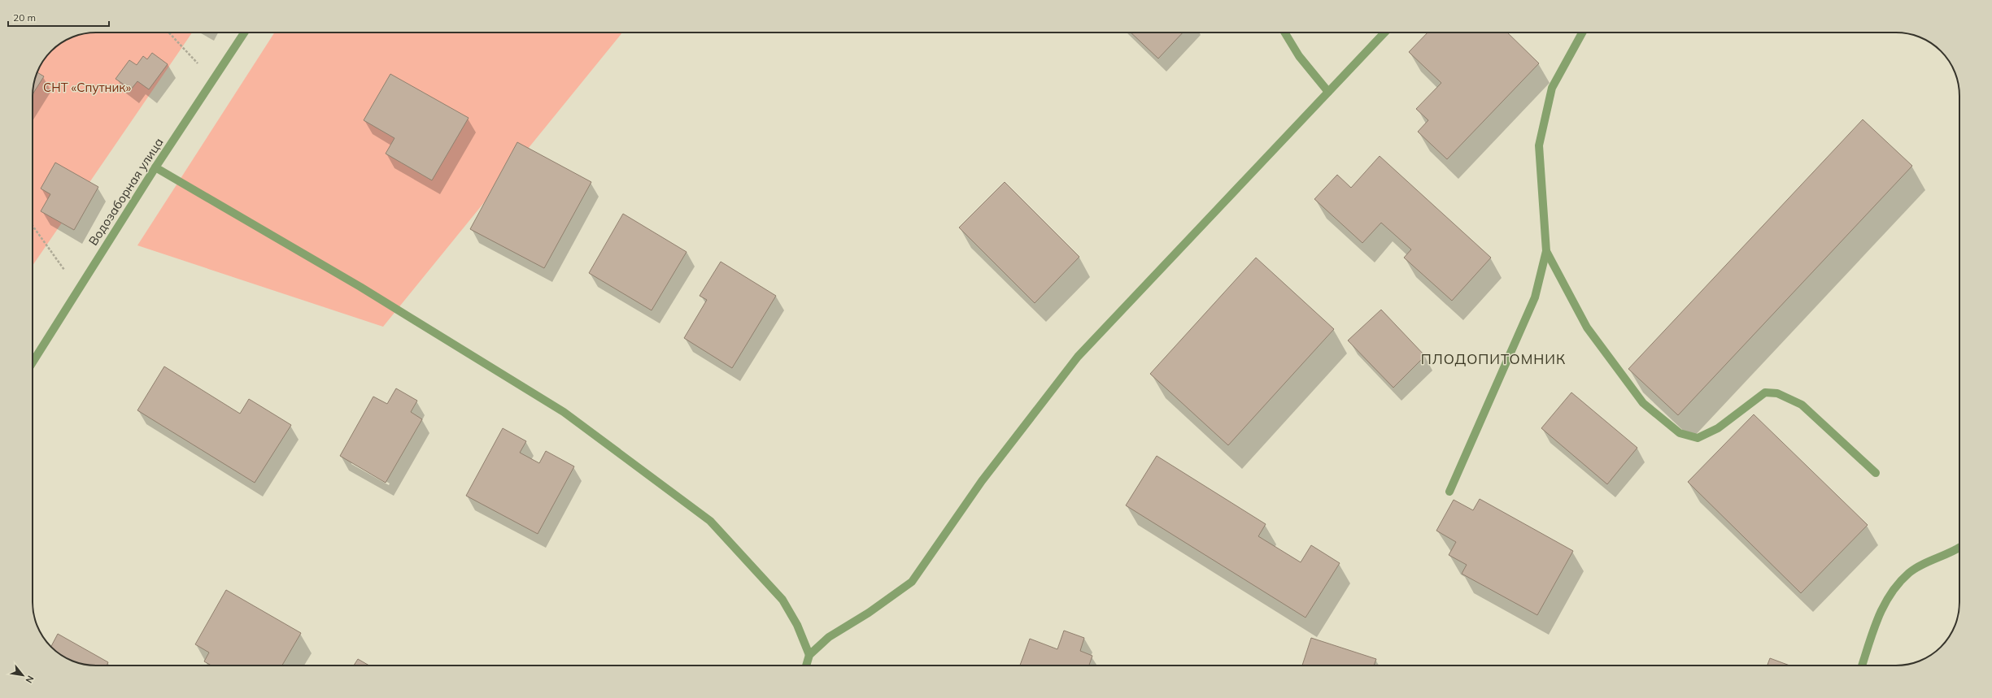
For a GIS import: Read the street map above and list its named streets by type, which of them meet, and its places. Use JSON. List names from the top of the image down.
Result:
{
  "streets": {
    "street": ["Водозаборная улица"]
  },
  "districts": ["ПЛОДОПИТОМНИК"],
  "parks": ["СНТ «Спутник»"],
  "scale_bar": "20 m",
  "north": "bottom right"
}
